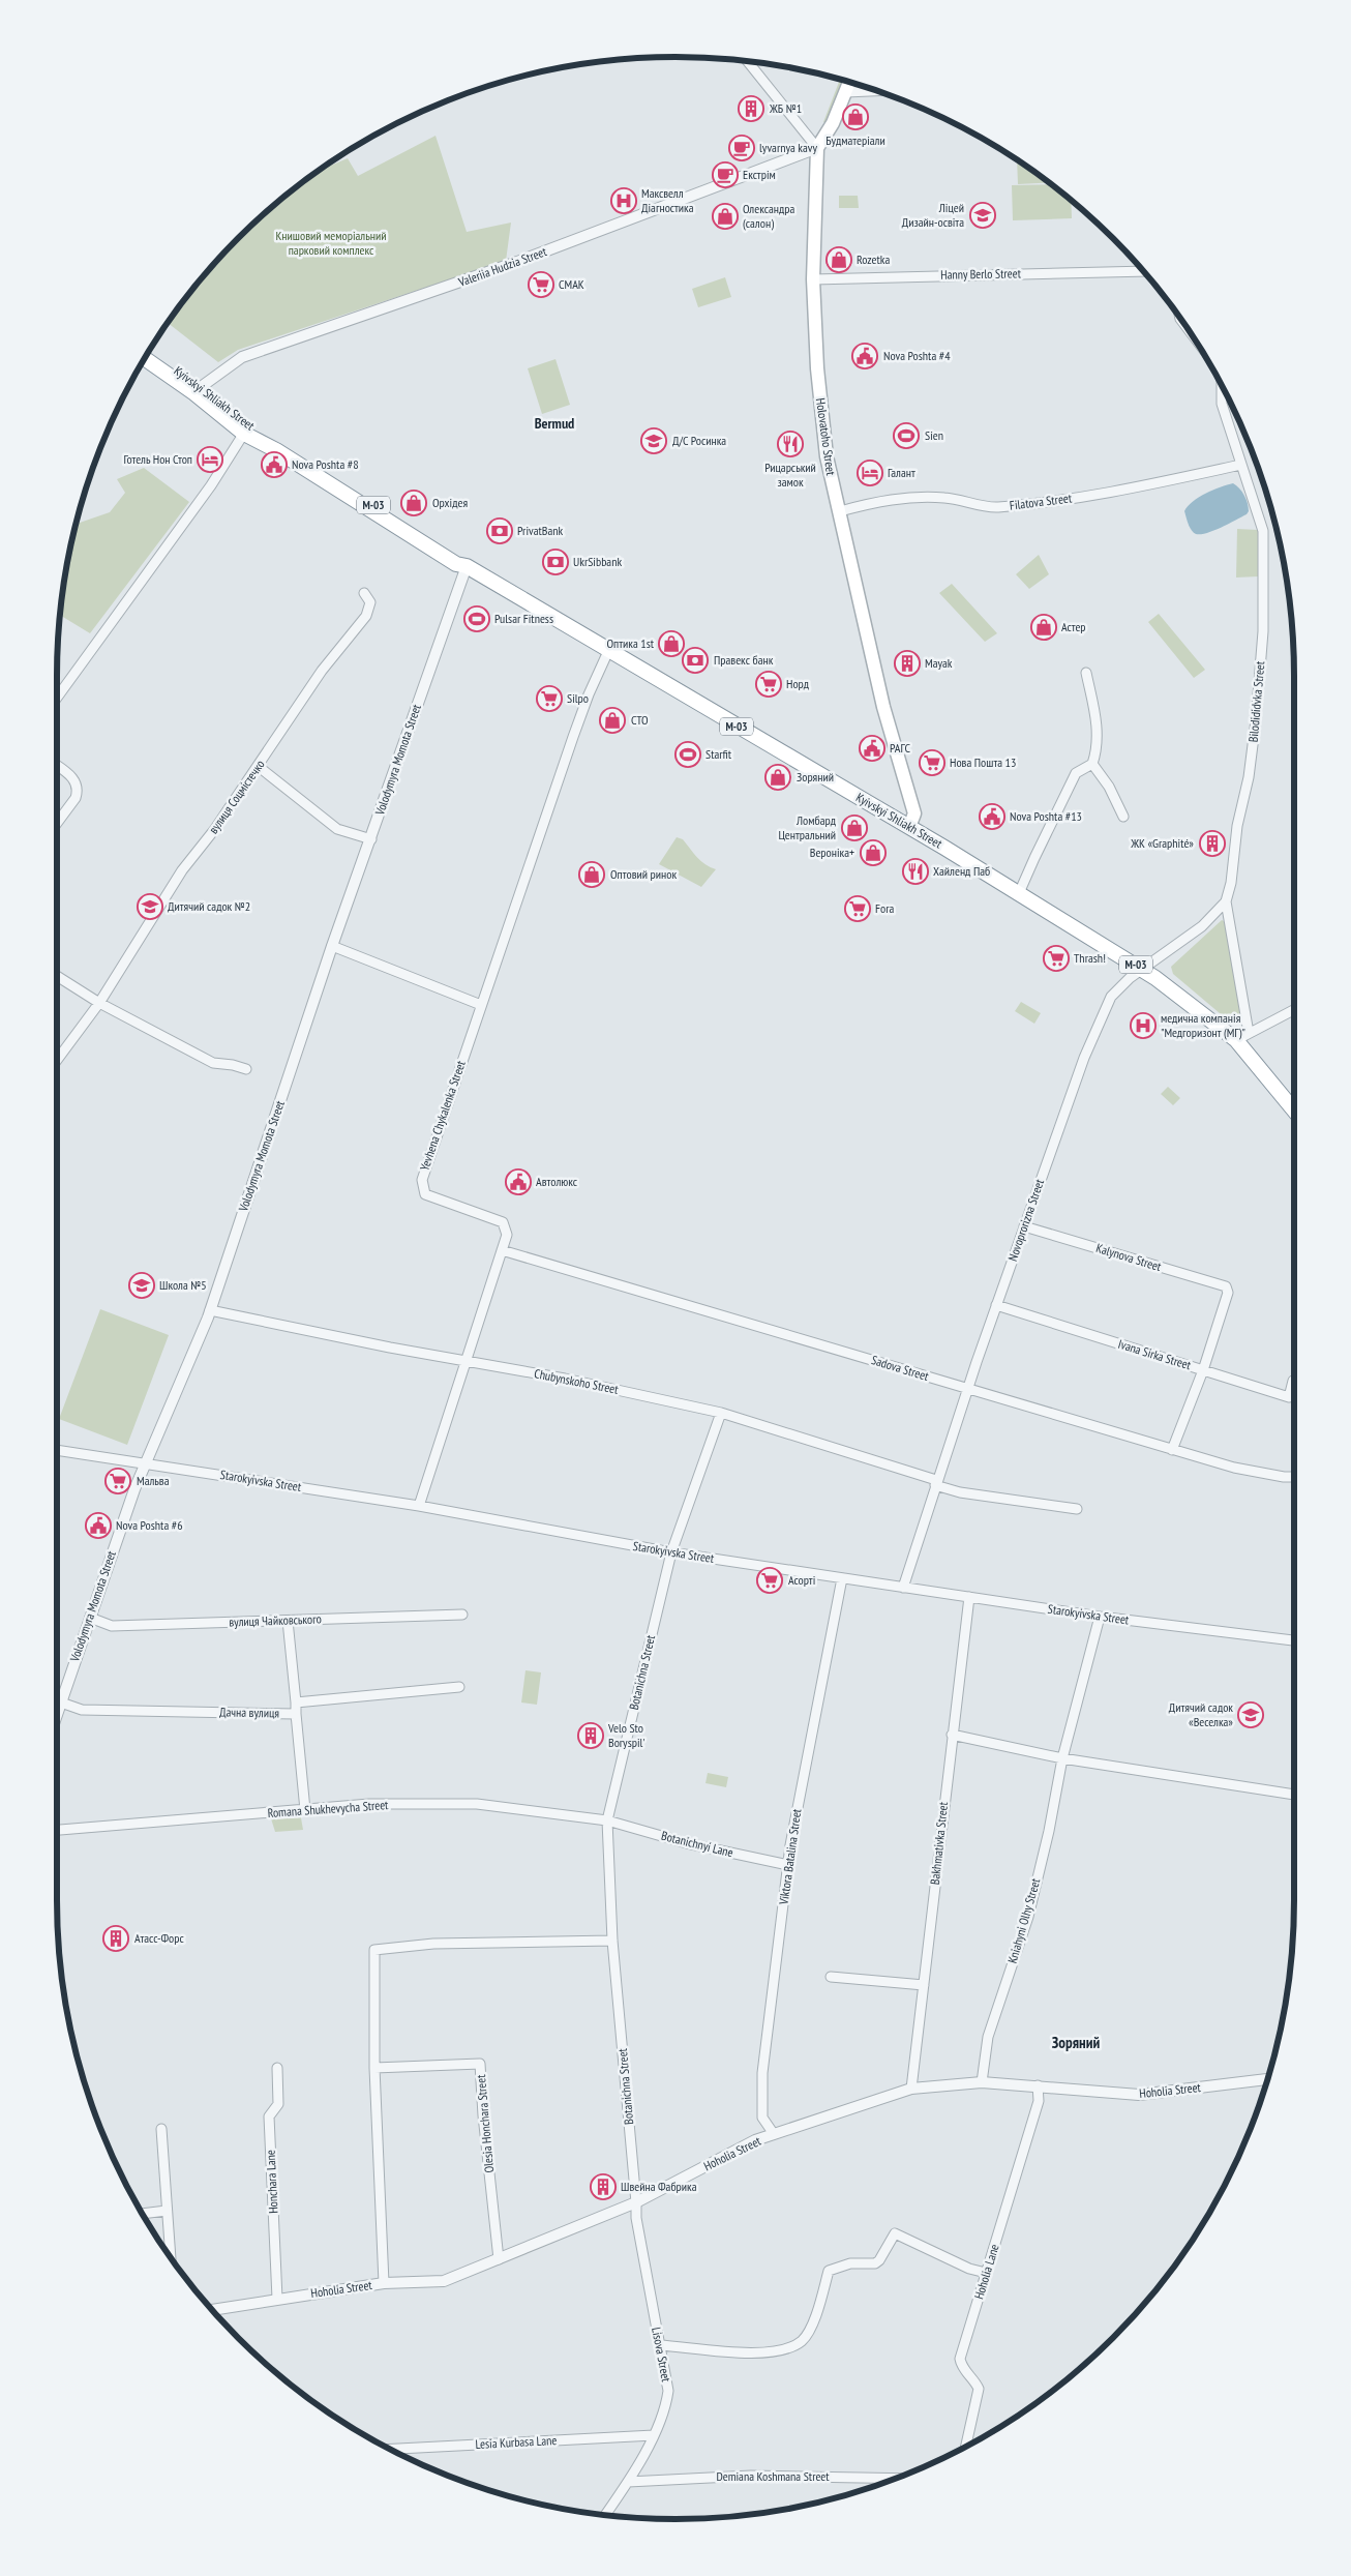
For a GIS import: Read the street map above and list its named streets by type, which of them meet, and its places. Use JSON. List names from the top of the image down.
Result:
{
  "streets": {
    "highway": ["Kyivskyi Shliakh Street", "М-03"],
    "main road": ["Holovatoho Street"],
    "street": [
      "Valeriia Hudzia Street",
      "Hanny Berlo Street",
      "Filatova Street",
      "Bilodididvka Street",
      "Volodymyra Momota Street",
      "вулиця Соцмістечко",
      "Yevhena Chykalenka Street",
      "Novoprorizna Street",
      "Kalynova Street",
      "Ivana Sirka Street",
      "Sadova Street",
      "Chubynskoho Street",
      "Starokyivska Street",
      "вулиця Чайковського",
      "Botanichna Street",
      "Дачна вулиця",
      "Romana Shukhevycha Street",
      "Bakhmativka Street",
      "Botanichnyi Lane",
      "Viktora Batalina Street",
      "Kniahyni Olhy Street",
      "Hoholia Street",
      "Olesia Honchara Street",
      "Honchara Lane",
      "Hoholia Lane",
      "Lisova Street",
      "Lesia Kurbasa Lane",
      "Demiana Koshmana Street"
    ]
  },
  "crossings": [
    ["Valeriia Hudzia Street", "Kyivskyi Shliakh Street"],
    ["Valeriia Hudzia Street", "Holovatoho Street"],
    ["Hanny Berlo Street", "Holovatoho Street"],
    ["Kyivskyi Shliakh Street", "Holovatoho Street"],
    ["Kyivskyi Shliakh Street", "Bilodididvka Street"],
    ["Kyivskyi Shliakh Street", "Volodymyra Momota Street"],
    ["Kyivskyi Shliakh Street", "Yevhena Chykalenka Street"],
    ["Kyivskyi Shliakh Street", "Novoprorizna Street"],
    ["Holovatoho Street", "Filatova Street"],
    ["Filatova Street", "Bilodididvka Street"],
    ["Bilodididvka Street", "Novoprorizna Street"],
    ["Volodymyra Momota Street", "Chubynskoho Street"],
    ["Volodymyra Momota Street", "Starokyivska Street"],
    ["Volodymyra Momota Street", "вулиця Чайковського"],
    ["Volodymyra Momota Street", "Дачна вулиця"],
    ["Yevhena Chykalenka Street", "Sadova Street"],
    ["Yevhena Chykalenka Street", "Chubynskoho Street"],
    ["Yevhena Chykalenka Street", "Starokyivska Street"],
    ["Novoprorizna Street", "Kalynova Street"],
    ["Novoprorizna Street", "Ivana Sirka Street"],
    ["Novoprorizna Street", "Sadova Street"],
    ["Novoprorizna Street", "Chubynskoho Street"],
    ["Novoprorizna Street", "Starokyivska Street"],
    ["Kalynova Street", "Ivana Sirka Street"],
    ["Chubynskoho Street", "Botanichna Street"],
    ["Starokyivska Street", "Botanichna Street"],
    ["Starokyivska Street", "Bakhmativka Street"],
    ["Starokyivska Street", "Viktora Batalina Street"],
    ["Starokyivska Street", "Kniahyni Olhy Street"],
    ["Botanichna Street", "Romana Shukhevycha Street"],
    ["Botanichna Street", "Botanichnyi Lane"],
    ["Botanichna Street", "Hoholia Street"],
    ["Botanichna Street", "Lisova Street"],
    ["Romana Shukhevycha Street", "Botanichnyi Lane"],
    ["Bakhmativka Street", "Hoholia Street"],
    ["Botanichnyi Lane", "Viktora Batalina Street"],
    ["Viktora Batalina Street", "Hoholia Street"],
    ["Kniahyni Olhy Street", "Hoholia Street"],
    ["Hoholia Street", "Olesia Honchara Street"],
    ["Hoholia Street", "Honchara Lane"],
    ["Hoholia Street", "Hoholia Lane"],
    ["Hoholia Street", "Lisova Street"],
    ["Lisova Street", "Lesia Kurbasa Lane"],
    ["Lisova Street", "Demiana Koshmana Street"]
  ],
  "districts": ["Bermud", "Зоряний"],
  "parks": ["Книшовий меморіальний парковий комплекс"],
  "places": {
    "building": [
      "ЖБ №1",
      "Mayak",
      "ЖК «Graphité»",
      "Velo Sto Boryspil'",
      "Атасс-Форс",
      "Швейна Фабрика"
    ],
    "shop": [
      "Будматеріали",
      "Олександра (салон)",
      "Rozetka",
      "Орхідея",
      "Астер",
      "Оптика 1st",
      "СТО",
      "Зоряний",
      "Ломбард Центральний",
      "Вероніка+",
      "Оптовий ринок"
    ],
    "cafe": ["lyvarnya kavy", "Екстрім"],
    "hospital": ["Максвелл Діагностика", "медична компанія \"Медгоризонт (МГ)\""],
    "school or university": [
      "Ліцей Дизайн-освіта",
      "Д/С Росинка",
      "Дитячий садок №2",
      "Школа №5",
      "Дитячий садок «Веселка»"
    ],
    "supermarket": [
      "СМАК",
      "Норд",
      "Silpo",
      "Нова Пошта 13",
      "Fora",
      "Thrash!",
      "Мальва",
      "Асорті"
    ],
    "public building": [
      "Nova Poshta #4",
      "Nova Poshta #8",
      "РАГС",
      "Nova Poshta #13",
      "Автолюкс",
      "Nova Poshta #6"
    ],
    "sports": ["Sien", "Pulsar Fitness", "Starfit"],
    "restaurant": ["Рицарський замок", "Хайленд Паб"],
    "hotel": ["Готель Нон Стоп", "Галант"],
    "bank": ["PrivatBank", "UkrSibbank", "Правекс банк"]
  }
}
